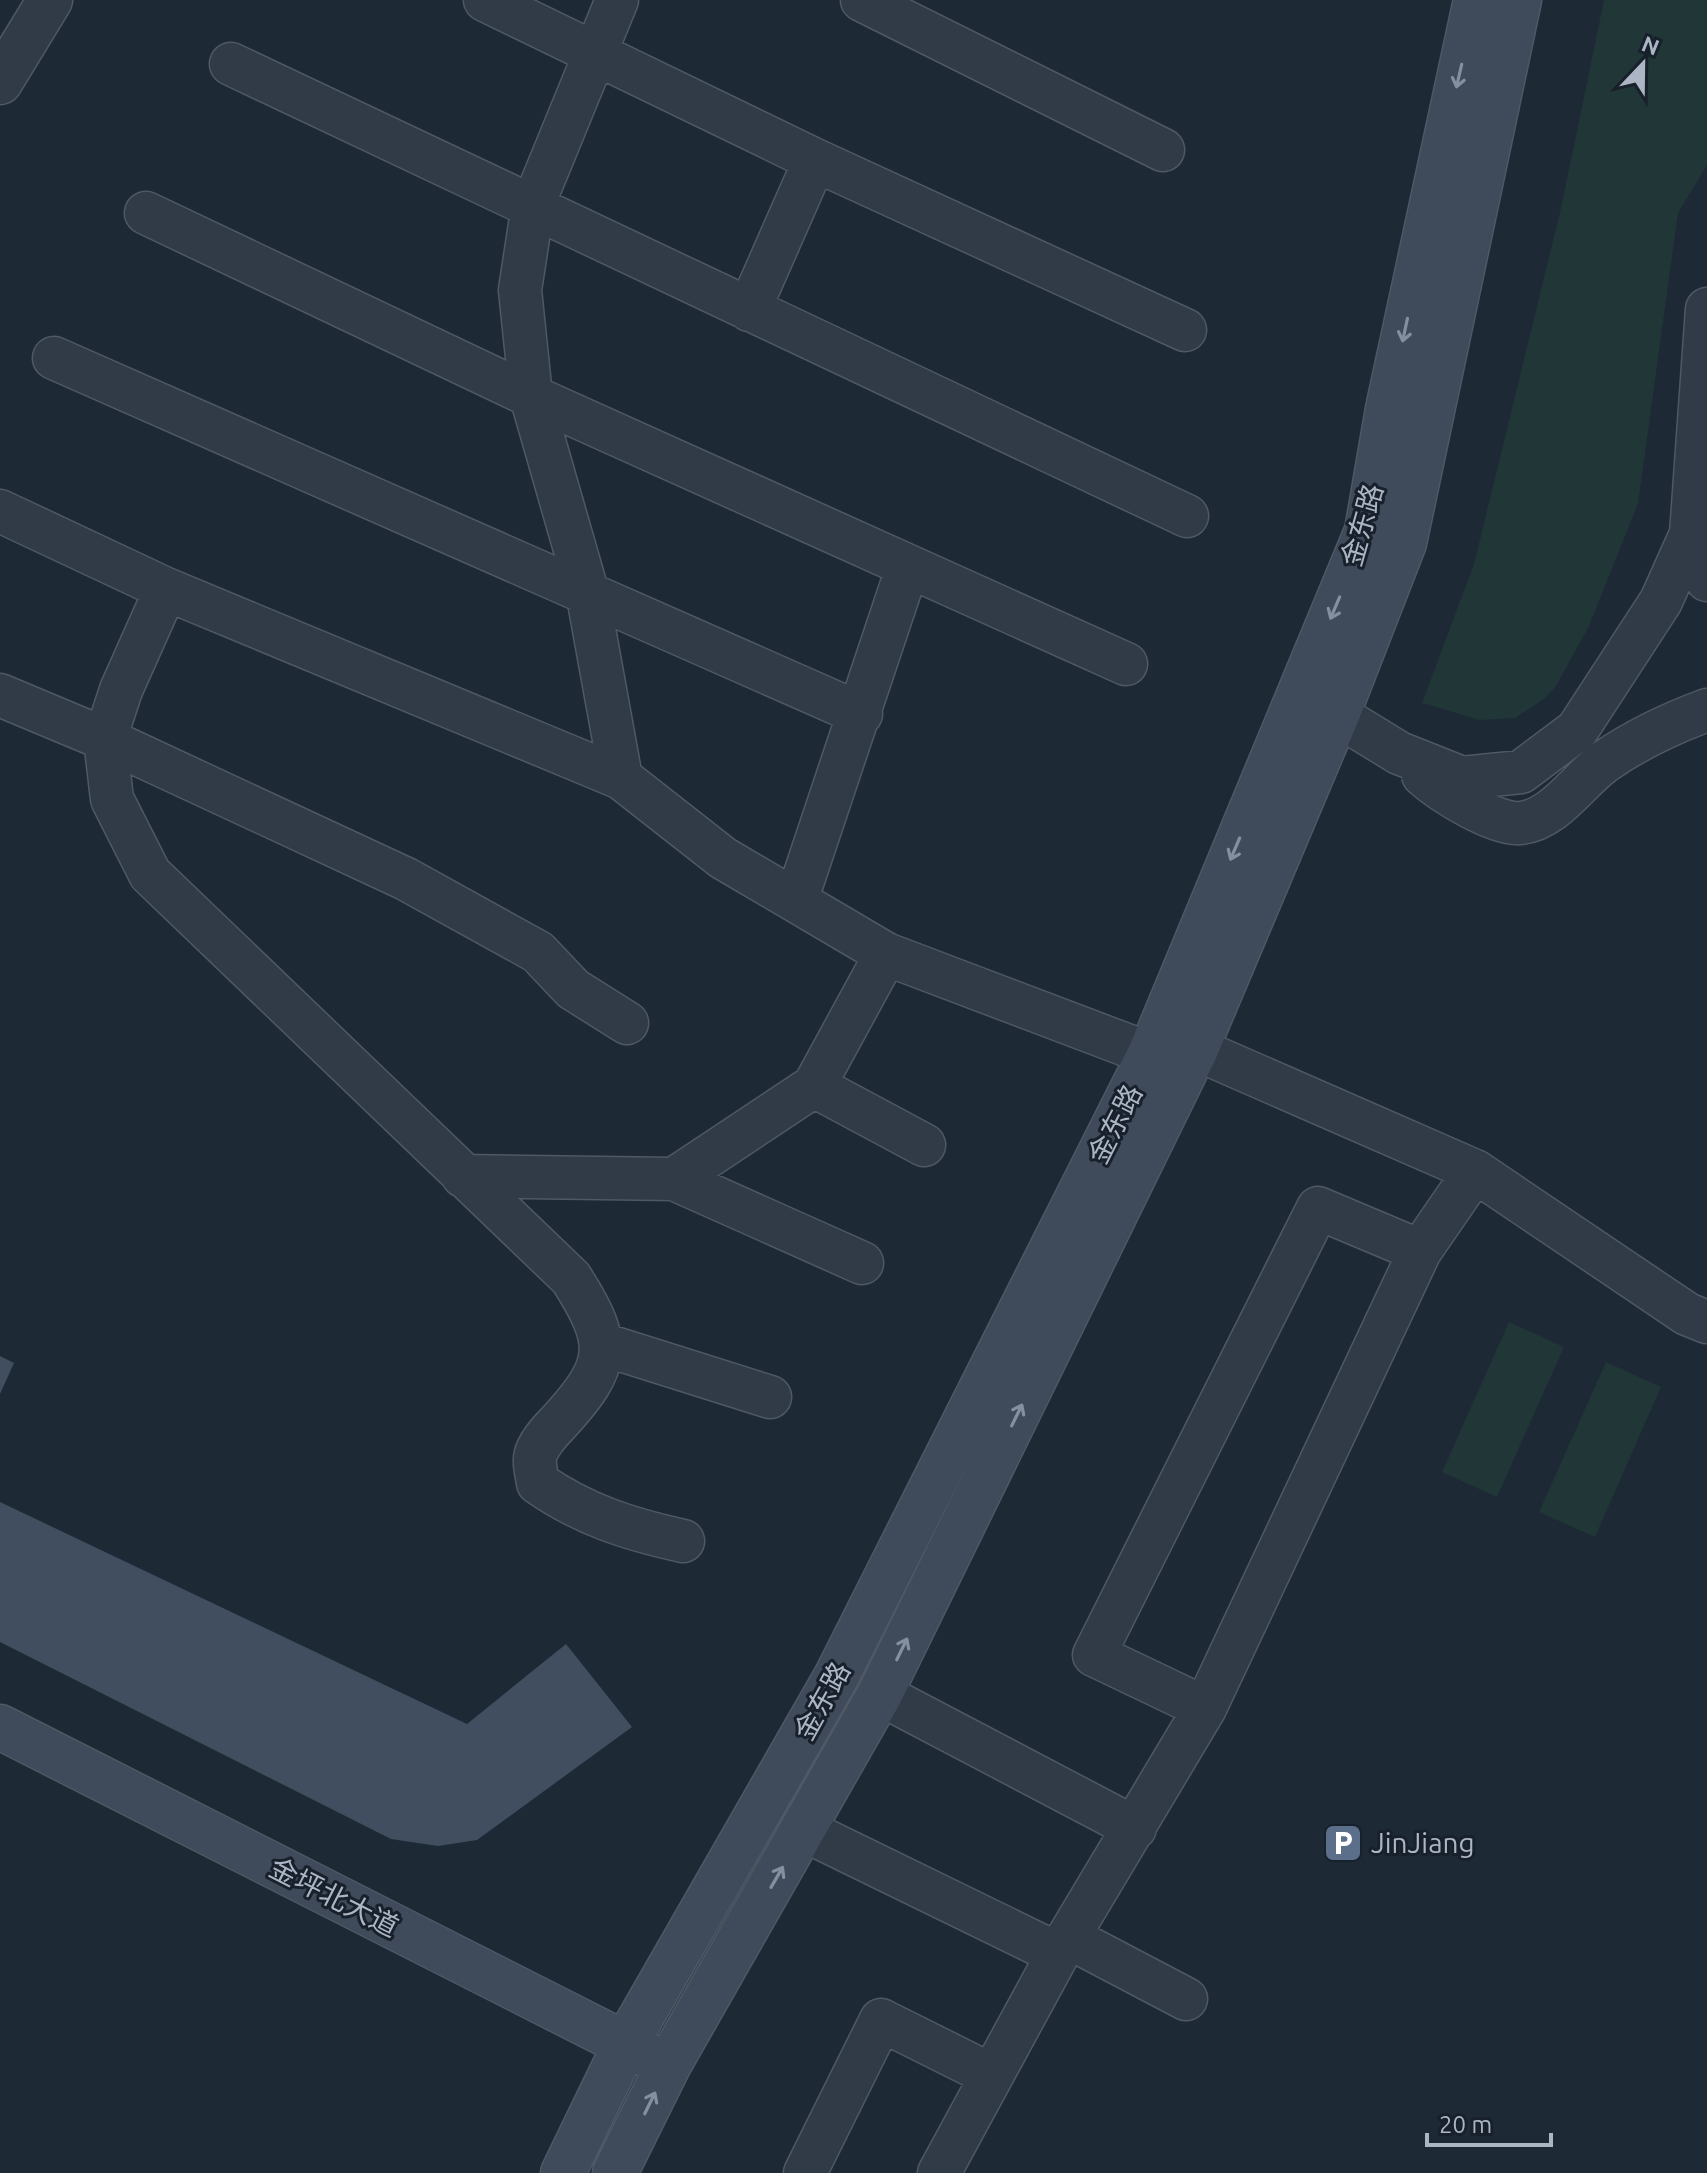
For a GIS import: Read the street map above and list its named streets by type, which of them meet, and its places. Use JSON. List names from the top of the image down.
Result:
{
  "streets": {
    "main road": ["金东路", "金坪北大道"]
  },
  "crossings": [
    ["金东路", "金坪北大道"]
  ],
  "places": {
    "parking": ["JinJiang"]
  },
  "scale_bar": "20 m",
  "north": "top"
}
